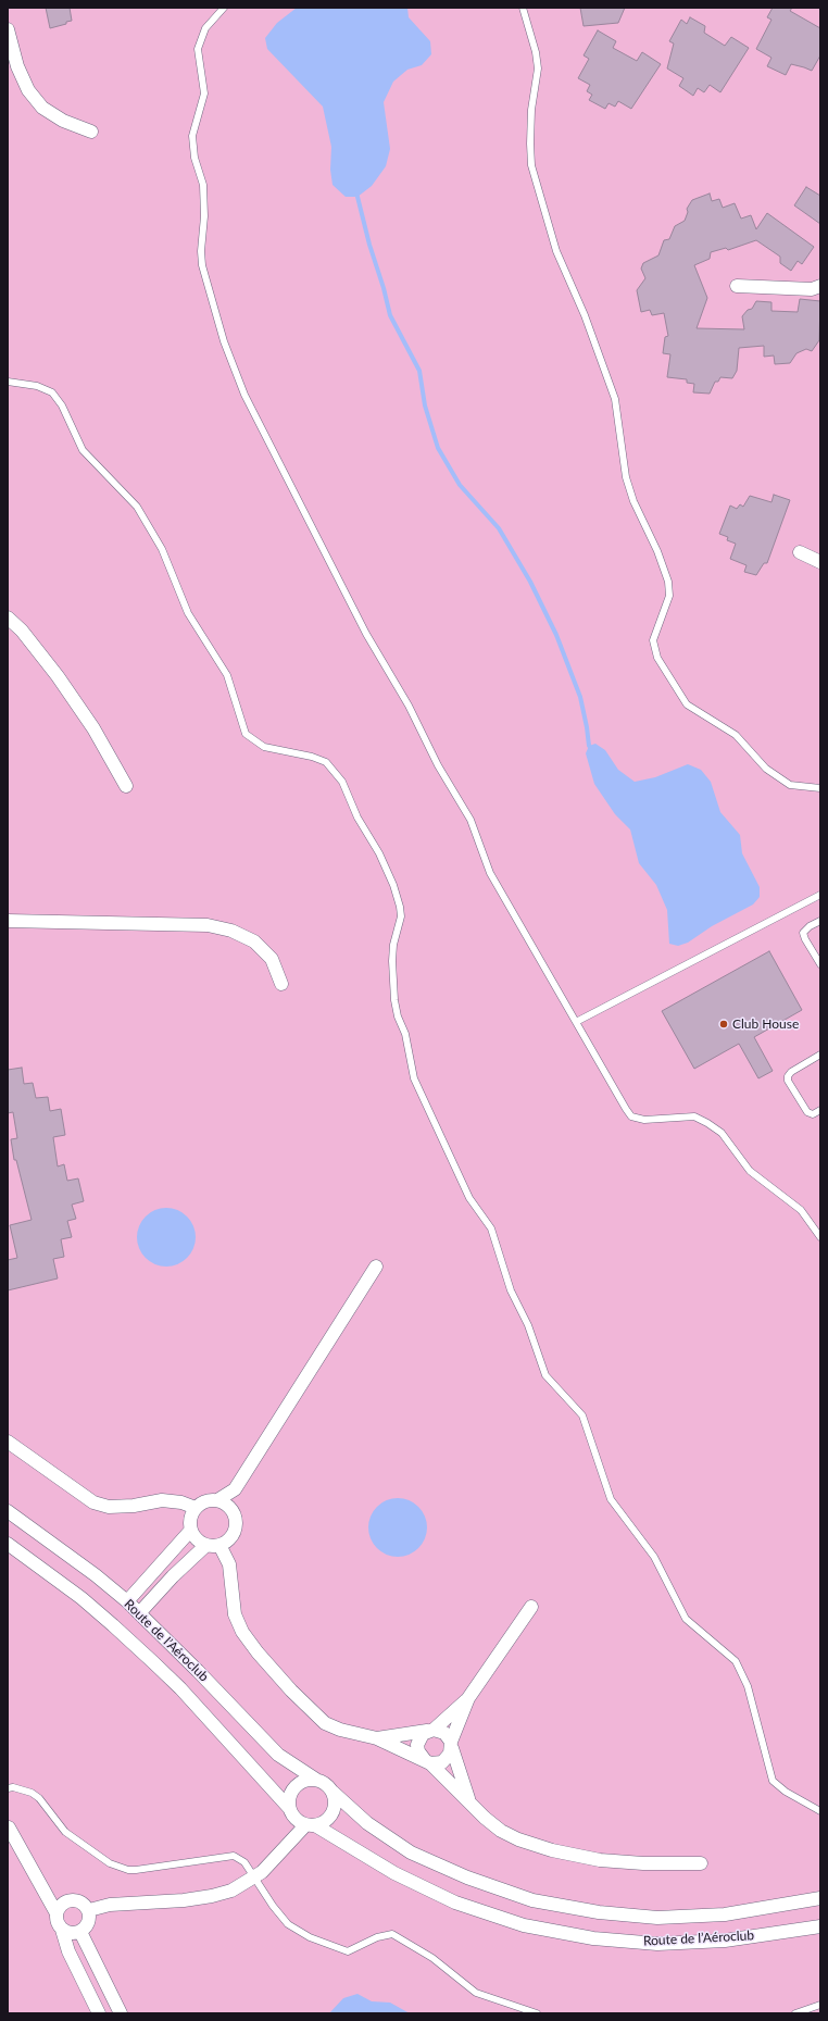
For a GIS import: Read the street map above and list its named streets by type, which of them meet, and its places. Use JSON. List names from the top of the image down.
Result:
{
  "streets": {
    "street": ["Route de l’Aéroclub"]
  },
  "places": ["Club House"]
}
